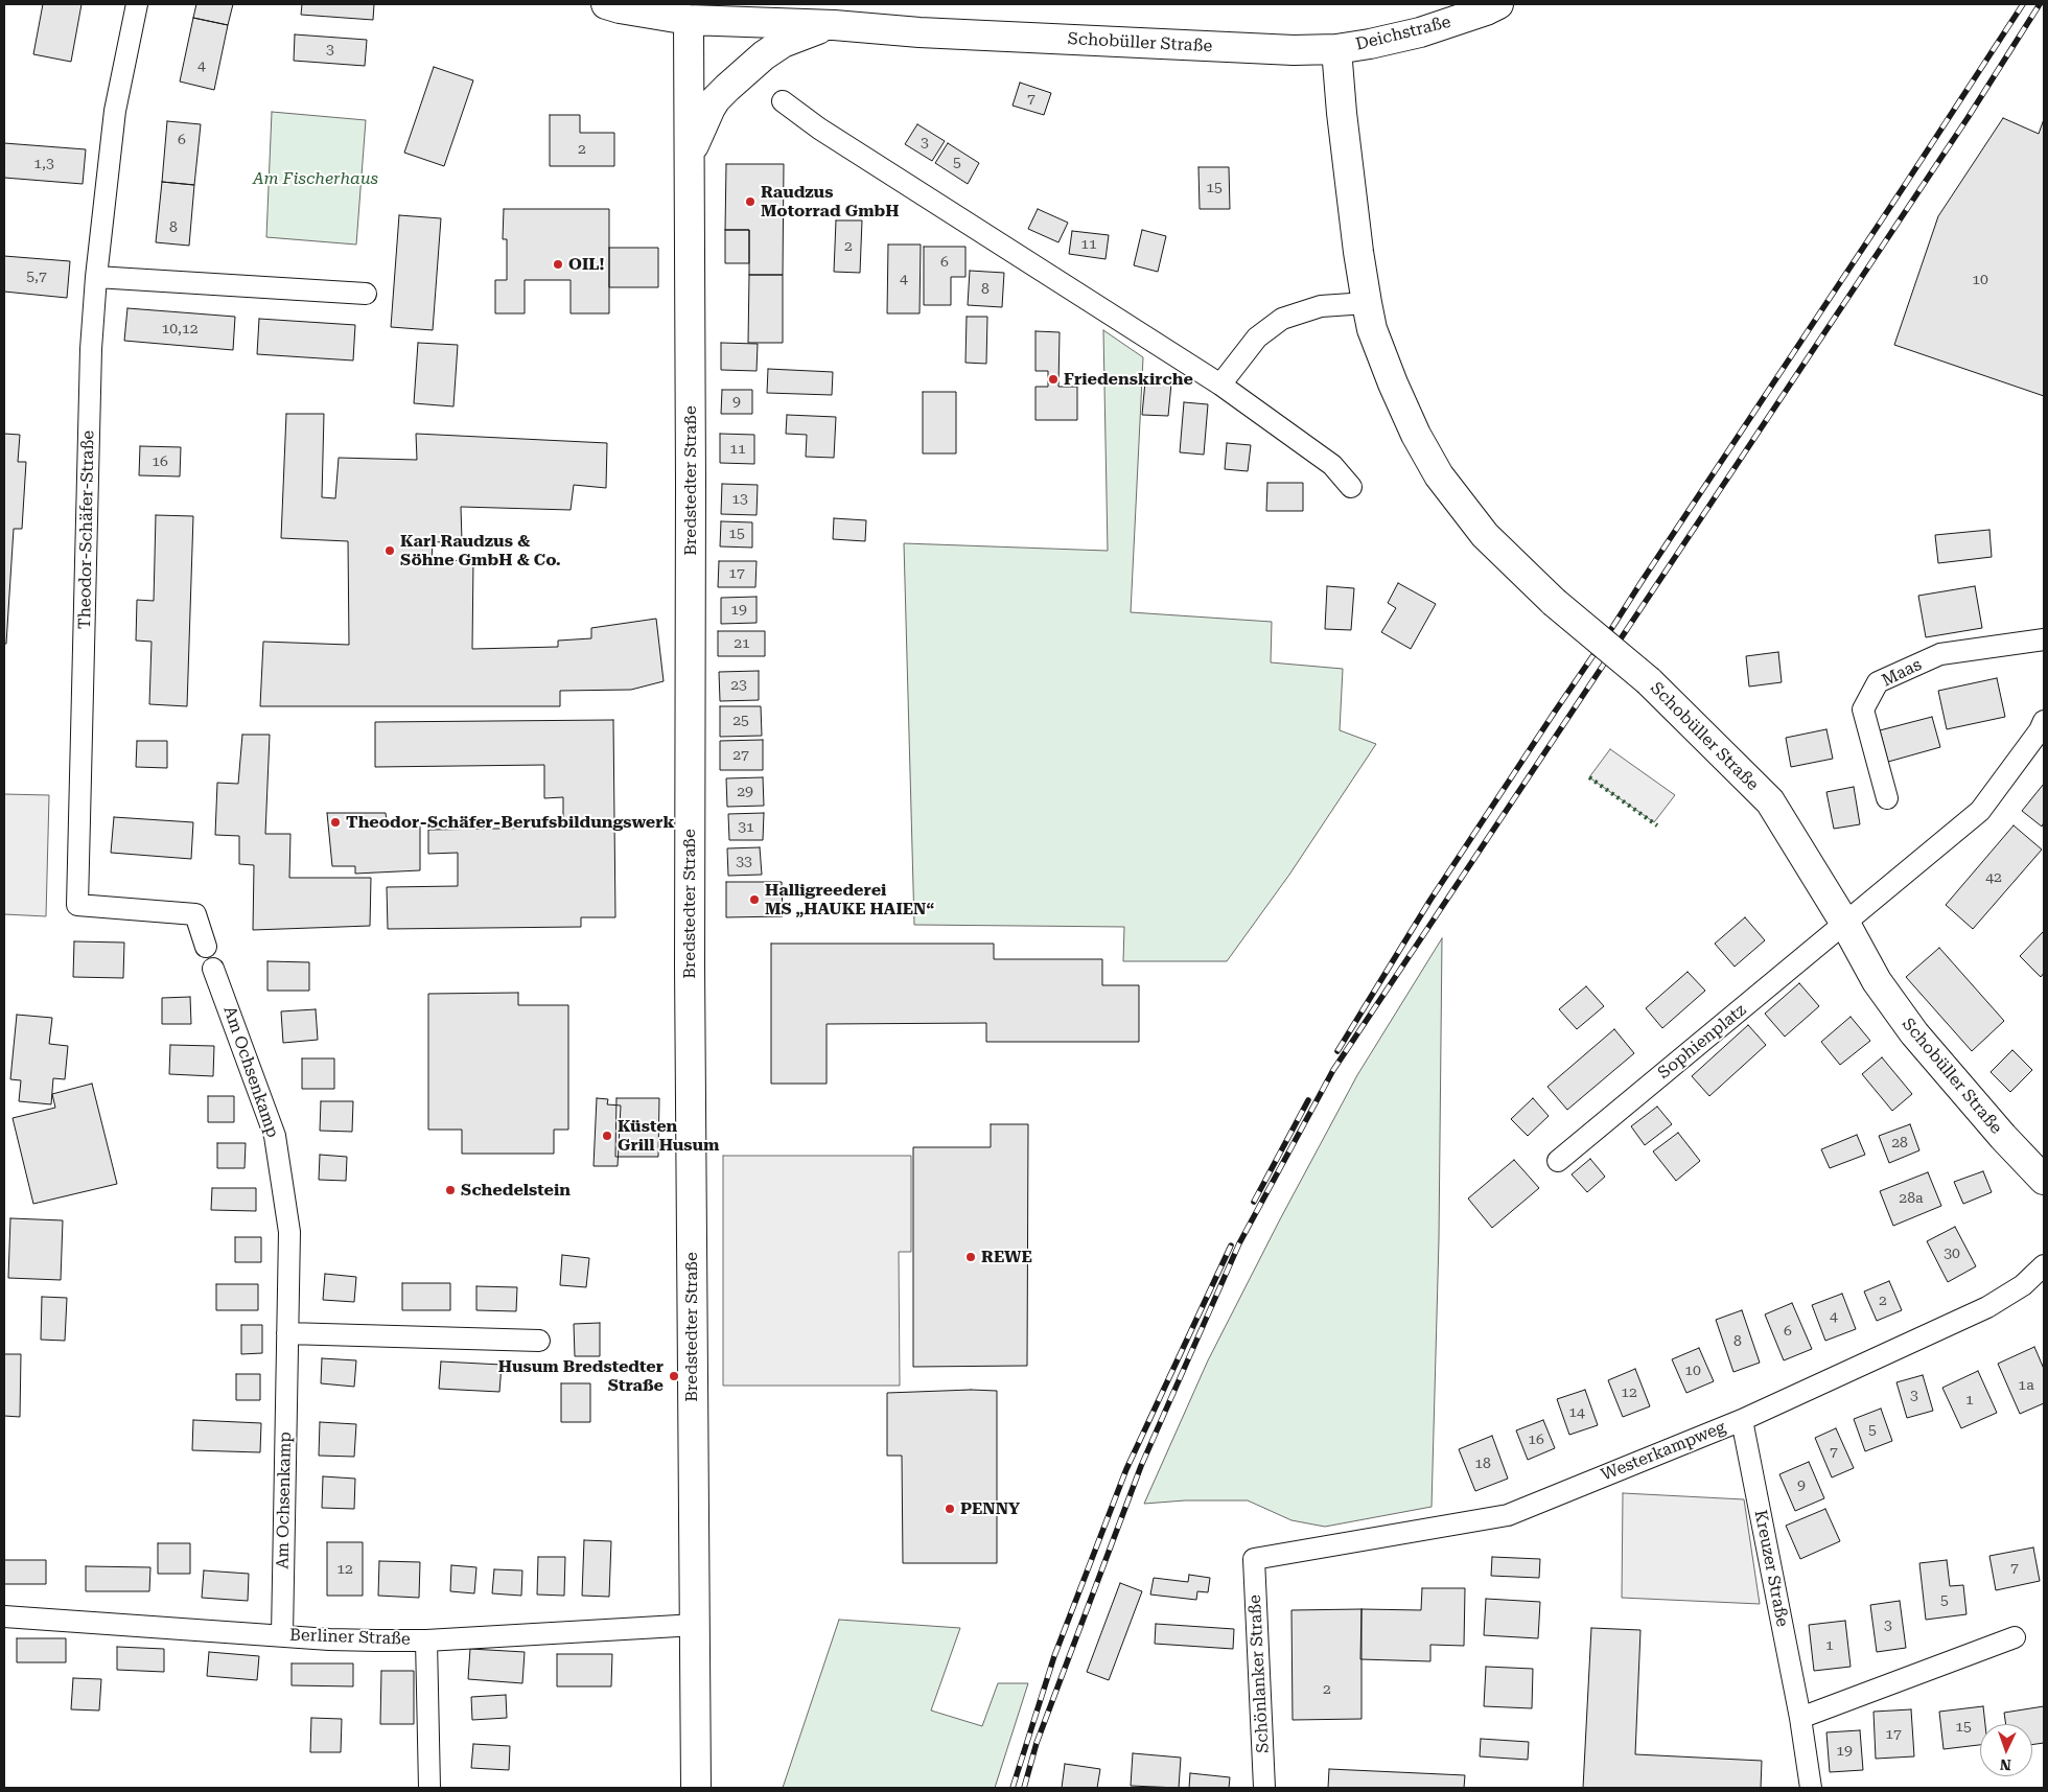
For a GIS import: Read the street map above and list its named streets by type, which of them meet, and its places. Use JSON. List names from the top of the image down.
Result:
{
  "streets": {
    "main road": ["Deichstraße", "Schobüller Straße", "Bredstedter Straße"],
    "street": [
      "Theodor-Schäfer-Straße",
      "Maas",
      "Sophienplatz",
      "Am Ochsenkamp",
      "Westerkampweg",
      "Kreuzer Straße",
      "Berliner Straße",
      "Schönlanker Straße"
    ]
  },
  "crossings": [
    ["Deichstraße", "Schobüller Straße"],
    ["Schobüller Straße", "Bredstedter Straße"],
    ["Schobüller Straße", "Sophienplatz"],
    ["Bredstedter Straße", "Berliner Straße"],
    ["Am Ochsenkamp", "Berliner Straße"],
    ["Westerkampweg", "Kreuzer Straße"],
    ["Westerkampweg", "Schönlanker Straße"]
  ],
  "parks": ["Am Fischerhaus"],
  "places": [
    "Raudzus Motorrad GmbH",
    "OIL!",
    "Friedenskirche",
    "Karl Raudzus & Söhne GmbH & Co.",
    "Theodor-Schäfer-Berufsbildungswerk",
    "Halligreederei MS „HAUKE HAIEN“",
    "Küsten Grill Husum",
    "Schedelstein",
    "REWE",
    "Husum Bredstedter Straße",
    "PENNY"
  ],
  "house_numbers": [
    "3",
    "4",
    "7",
    "6",
    "3",
    "2",
    "5",
    "1,3",
    "15",
    "8",
    "11",
    "2",
    "6",
    "5,7",
    "4",
    "10",
    "8",
    "10,12",
    "9",
    "11",
    "16",
    "13",
    "15",
    "17",
    "19",
    "21",
    "23",
    "25",
    "27",
    "29",
    "31",
    "33",
    "42",
    "28",
    "28a",
    "30",
    "2",
    "4",
    "6",
    "8",
    "10",
    "1a",
    "12",
    "3",
    "1",
    "14",
    "5",
    "16",
    "7",
    "18",
    "9",
    "7",
    "12",
    "5",
    "3",
    "1",
    "2",
    "15",
    "17",
    "19"
  ],
  "north": "bottom"
}
